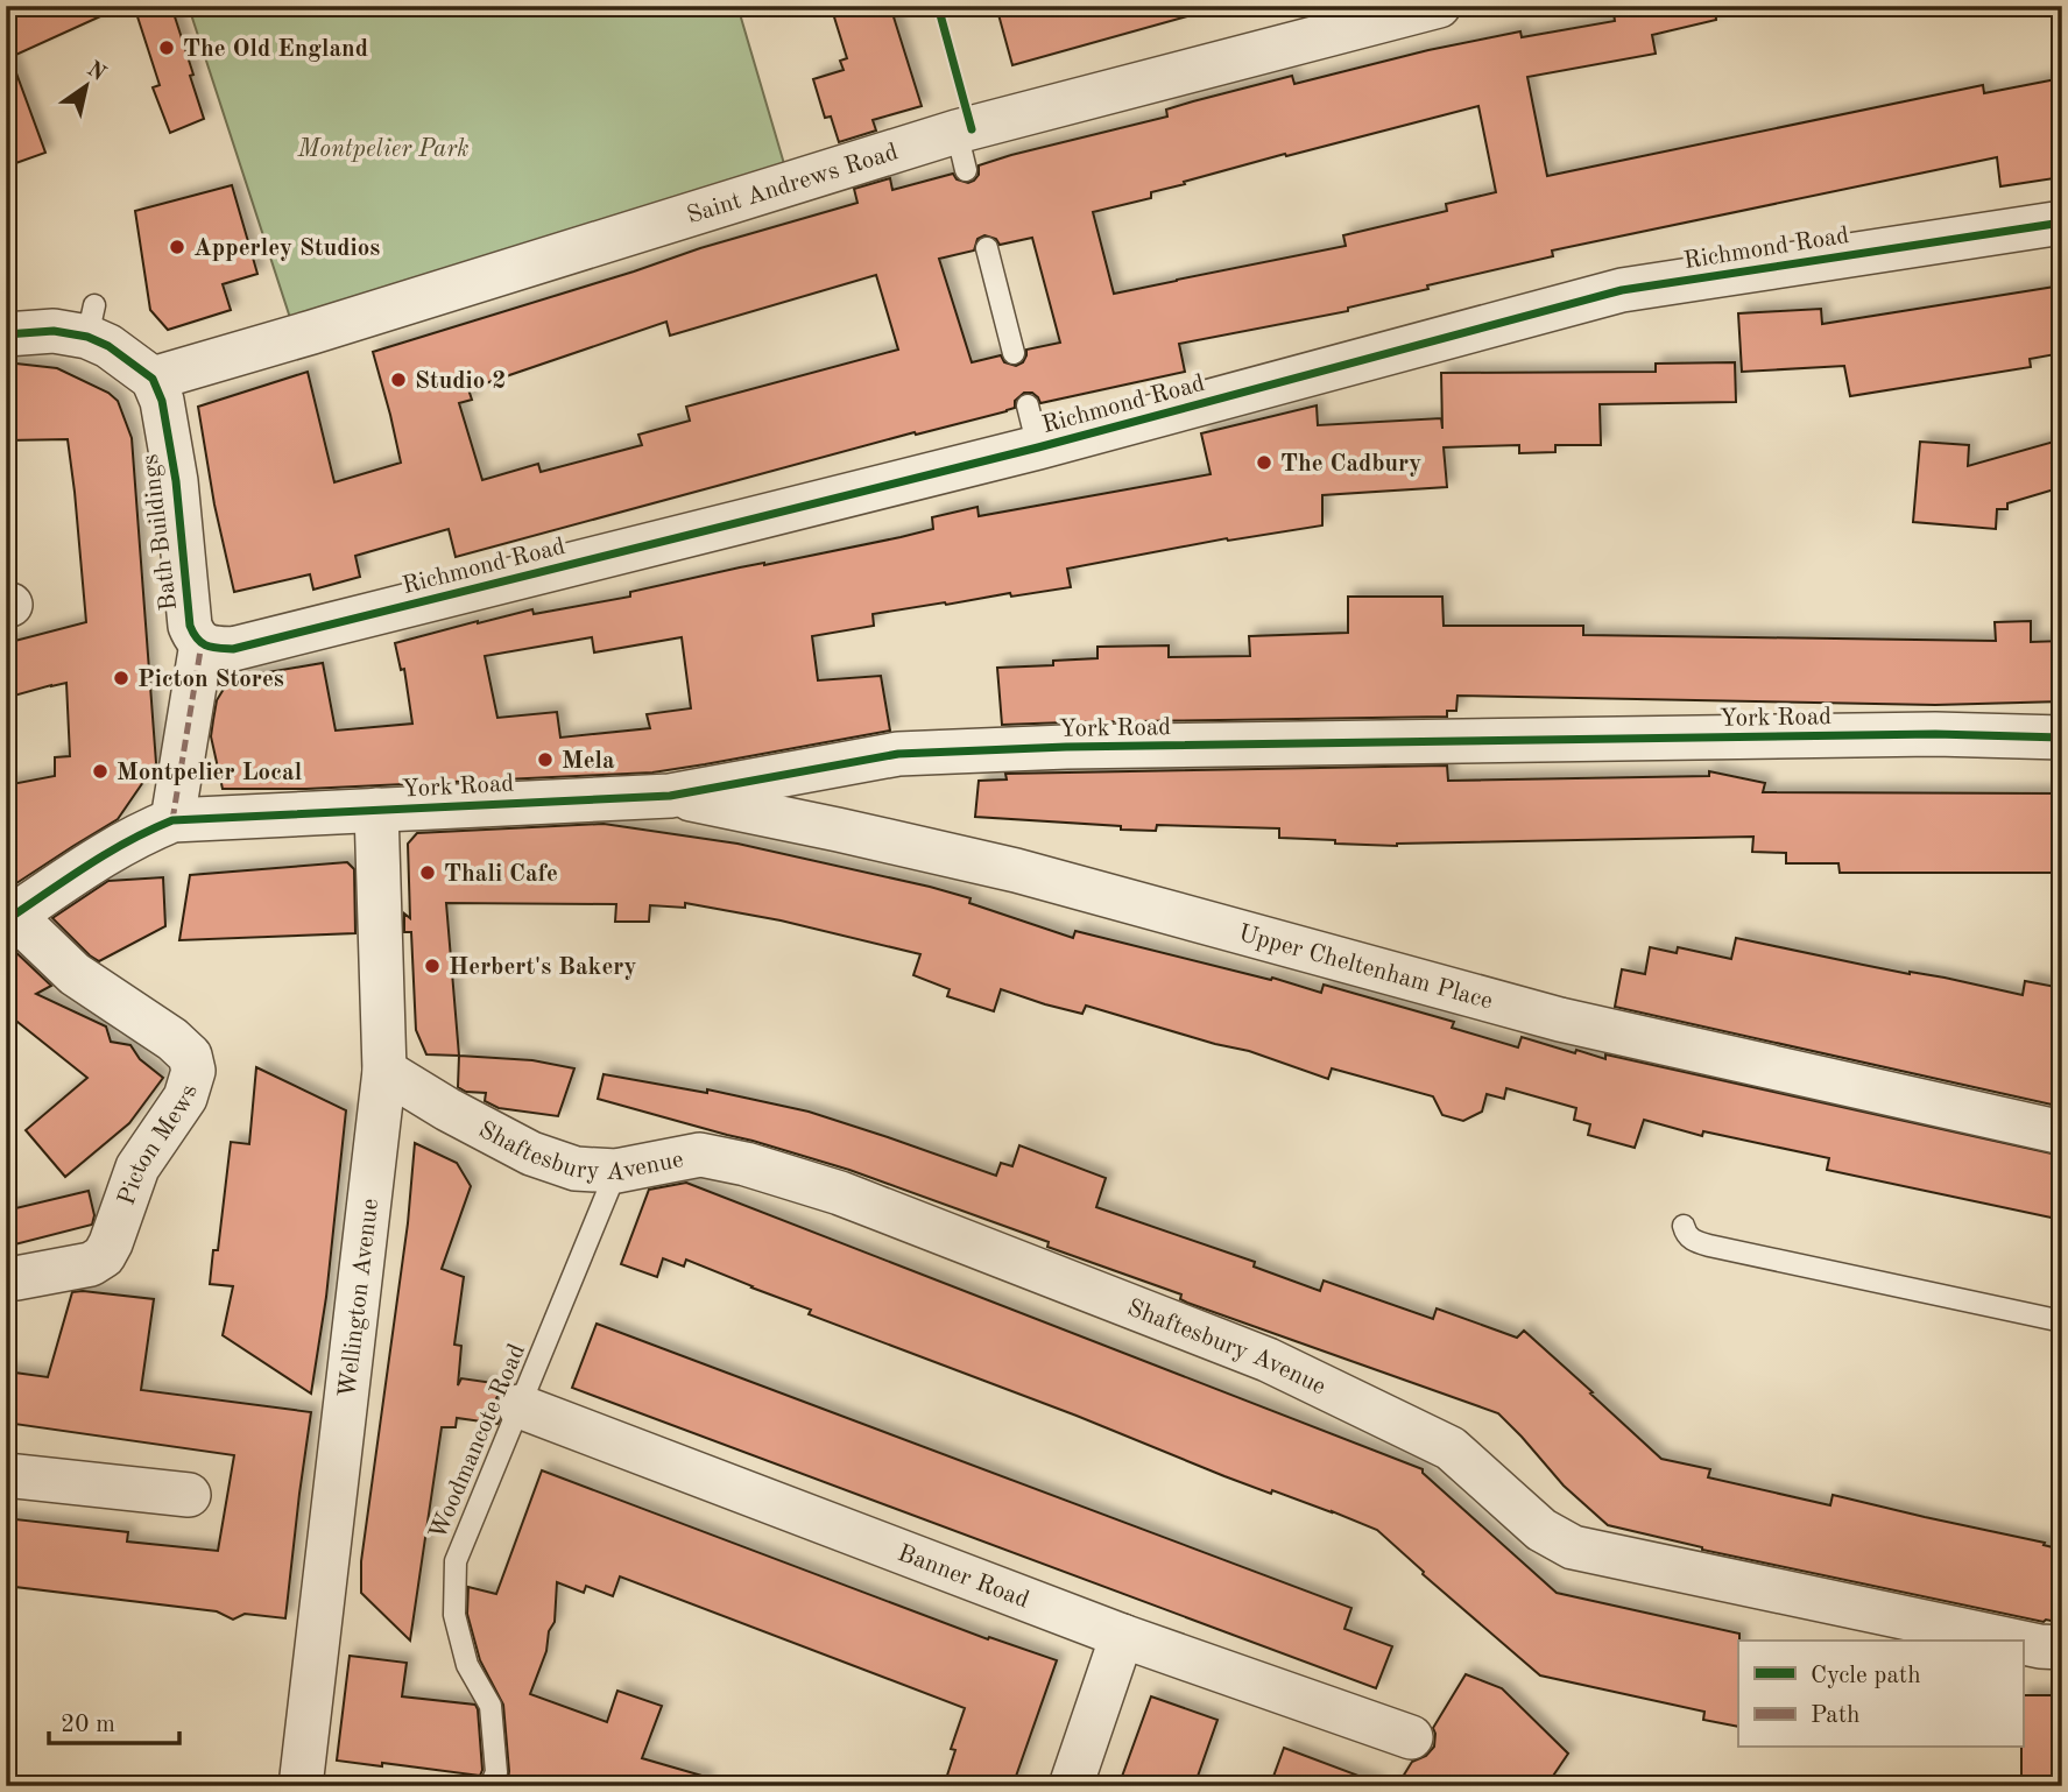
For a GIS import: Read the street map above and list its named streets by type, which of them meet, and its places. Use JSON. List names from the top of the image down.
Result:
{
  "streets": {
    "street": [
      "Saint Andrews Road",
      "Richmond Road",
      "Bath Buildings",
      "York Road",
      "Upper Cheltenham Place",
      "Shaftesbury Avenue",
      "Picton Mews",
      "Wellington Avenue",
      "Banner Road"
    ],
    "lane": ["Woodmancote Road"]
  },
  "crossings": [
    ["Saint Andrews Road", "Bath Buildings"],
    ["Richmond Road", "Bath Buildings"],
    ["Bath Buildings", "York Road"],
    ["York Road", "Upper Cheltenham Place"],
    ["York Road", "Picton Mews"],
    ["York Road", "Wellington Avenue"],
    ["Shaftesbury Avenue", "Wellington Avenue"],
    ["Shaftesbury Avenue", "Woodmancote Road"],
    ["Woodmancote Road", "Banner Road"]
  ],
  "parks": ["Montpelier Park"],
  "places": [
    "The Old England",
    "Apperley Studios",
    "Studio 2",
    "The Cadbury",
    "Picton Stores",
    "Mela",
    "Montpelier Local",
    "Thali Cafe",
    "Herbert's Bakery"
  ],
  "legend": ["Cycle path", "Path"],
  "scale_bar": "20 m",
  "north": "top right"
}
